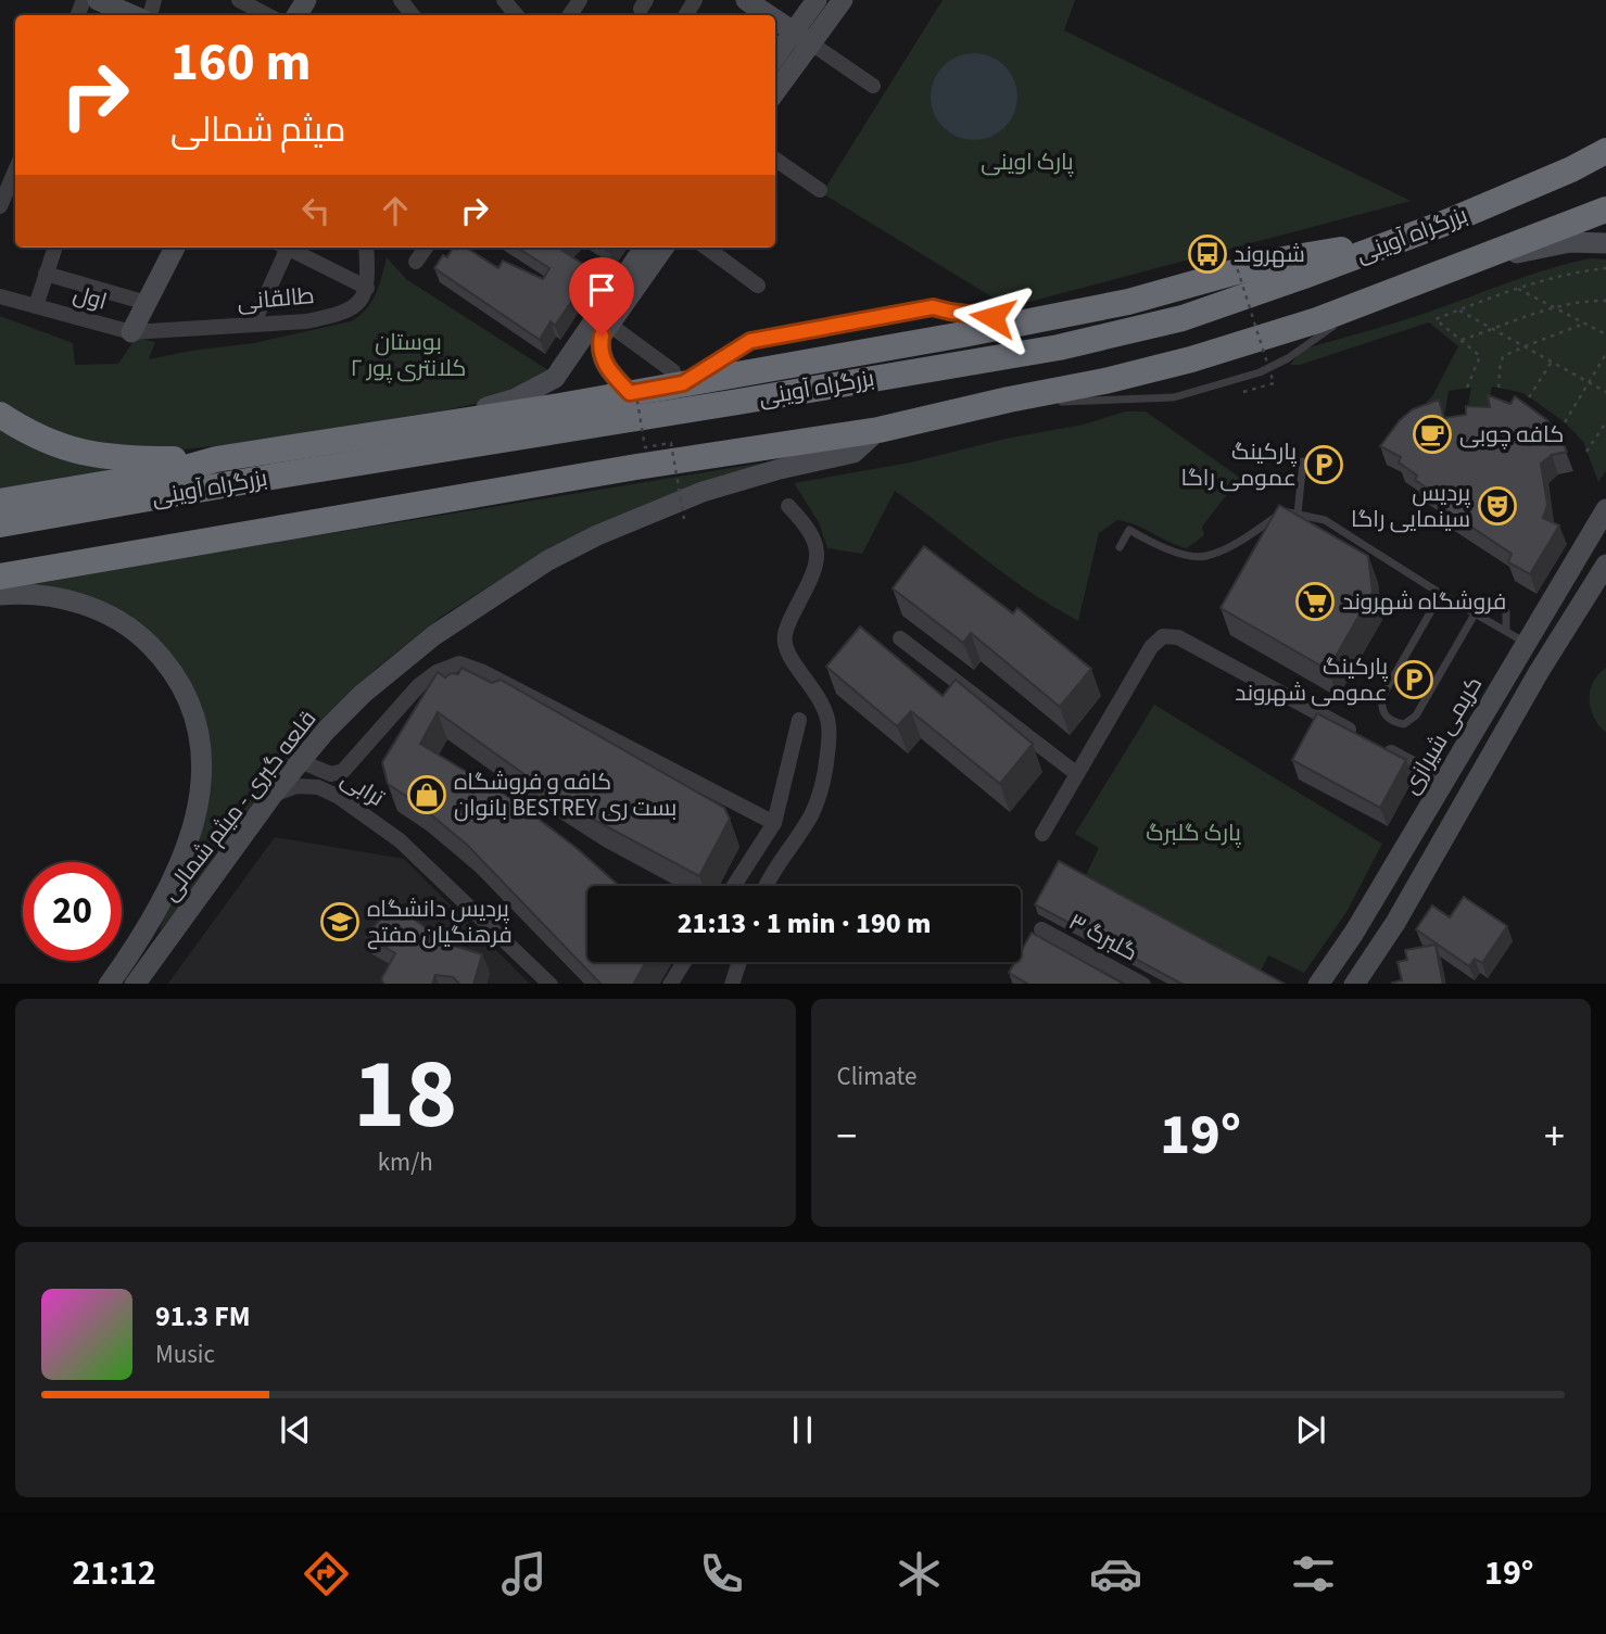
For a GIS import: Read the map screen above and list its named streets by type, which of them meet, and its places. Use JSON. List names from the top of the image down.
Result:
{
  "streets": {
    "highway": ["بزرگراه آوینی"],
    "main road": ["کریمی شیرازی", "قلعه گبری - میثم شمالی"],
    "street": [
      "اول",
      "طالقانی",
      "ترابی",
      "گلبرگ ۳"
    ]
  },
  "crossings": [
    ["بزرگراه آوینی", "قلعه گبری - میثم شمالی"],
    ["اول", "طالقانی"],
    ["ترابی", "قلعه گبری - میثم شمالی"]
  ],
  "parks": ["پارک اوینی", "بوستان کلانتری پور ۲", "پارک گلبرگ"],
  "places": {
    "bus stop": ["شهروند"],
    "cafe": ["کافه چوبی"],
    "parking": ["پارکینگ عمومی راگا", "پارکینگ عمومی شهروند"],
    "theatre": ["پردیس سینمایی راگا"],
    "supermarket": ["فروشگاه شهروند"],
    "shop": ["کافه و فروشگاه بانوان BESTREY بست ری"],
    "school or university": ["پردیس دانشگاه فرهنگیان مفتح"]
  },
  "page": {
    "turn": ["160 m", "میثم شمالی"],
    "limit": "20",
    "trip": "21:13 · 1 min · 190 m",
    "tile": [
      ["18", "km/h"],
      "Climate"
    ],
    "heat": ["−", "19°", "+"],
    "song": ["91.3 FM", "Music"],
    "tabs": ["21:12", "19°"]
  }
}
